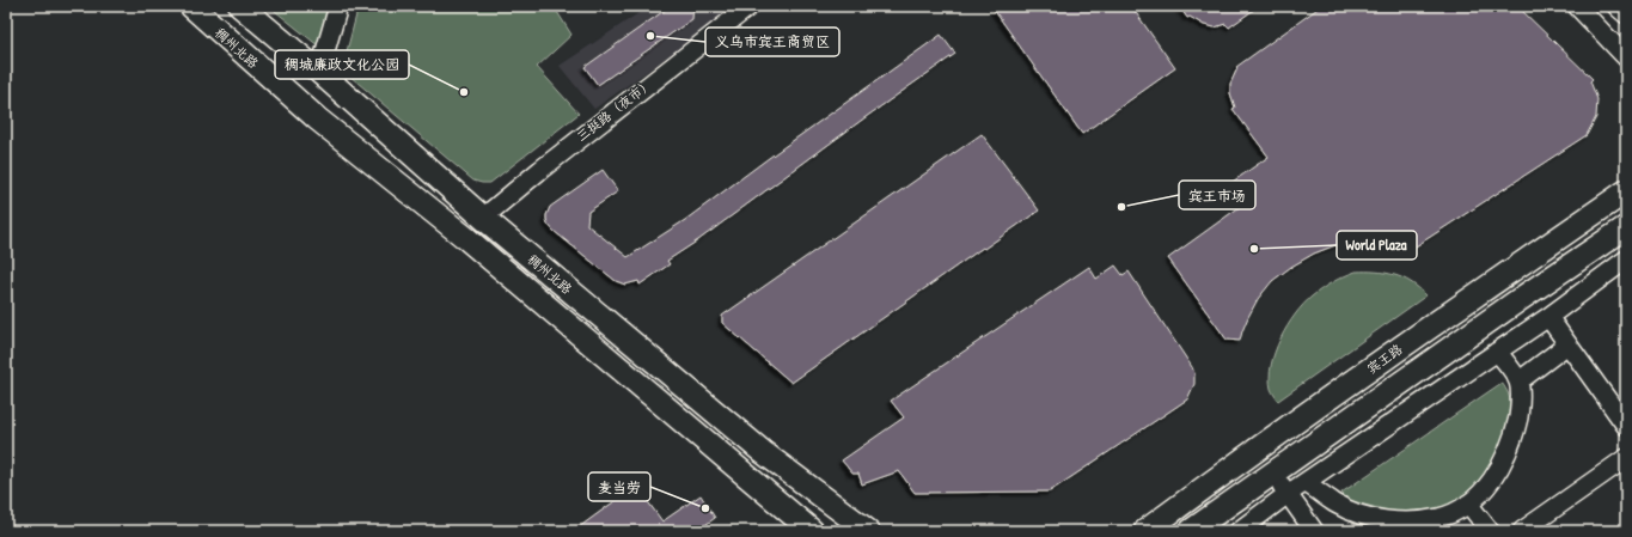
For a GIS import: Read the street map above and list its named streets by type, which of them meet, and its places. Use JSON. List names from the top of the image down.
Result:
{
  "streets": {
    "main road": ["稠州北路", "宾王路"],
    "street": ["三挺路（夜市）"]
  },
  "crossings": [
    ["稠州北路", "三挺路（夜市）"]
  ],
  "places": [
    "义乌市宾王商贸区",
    "稠城廉政文化公园",
    "宾王市场",
    "World Plaza",
    "麦当劳"
  ]
}
